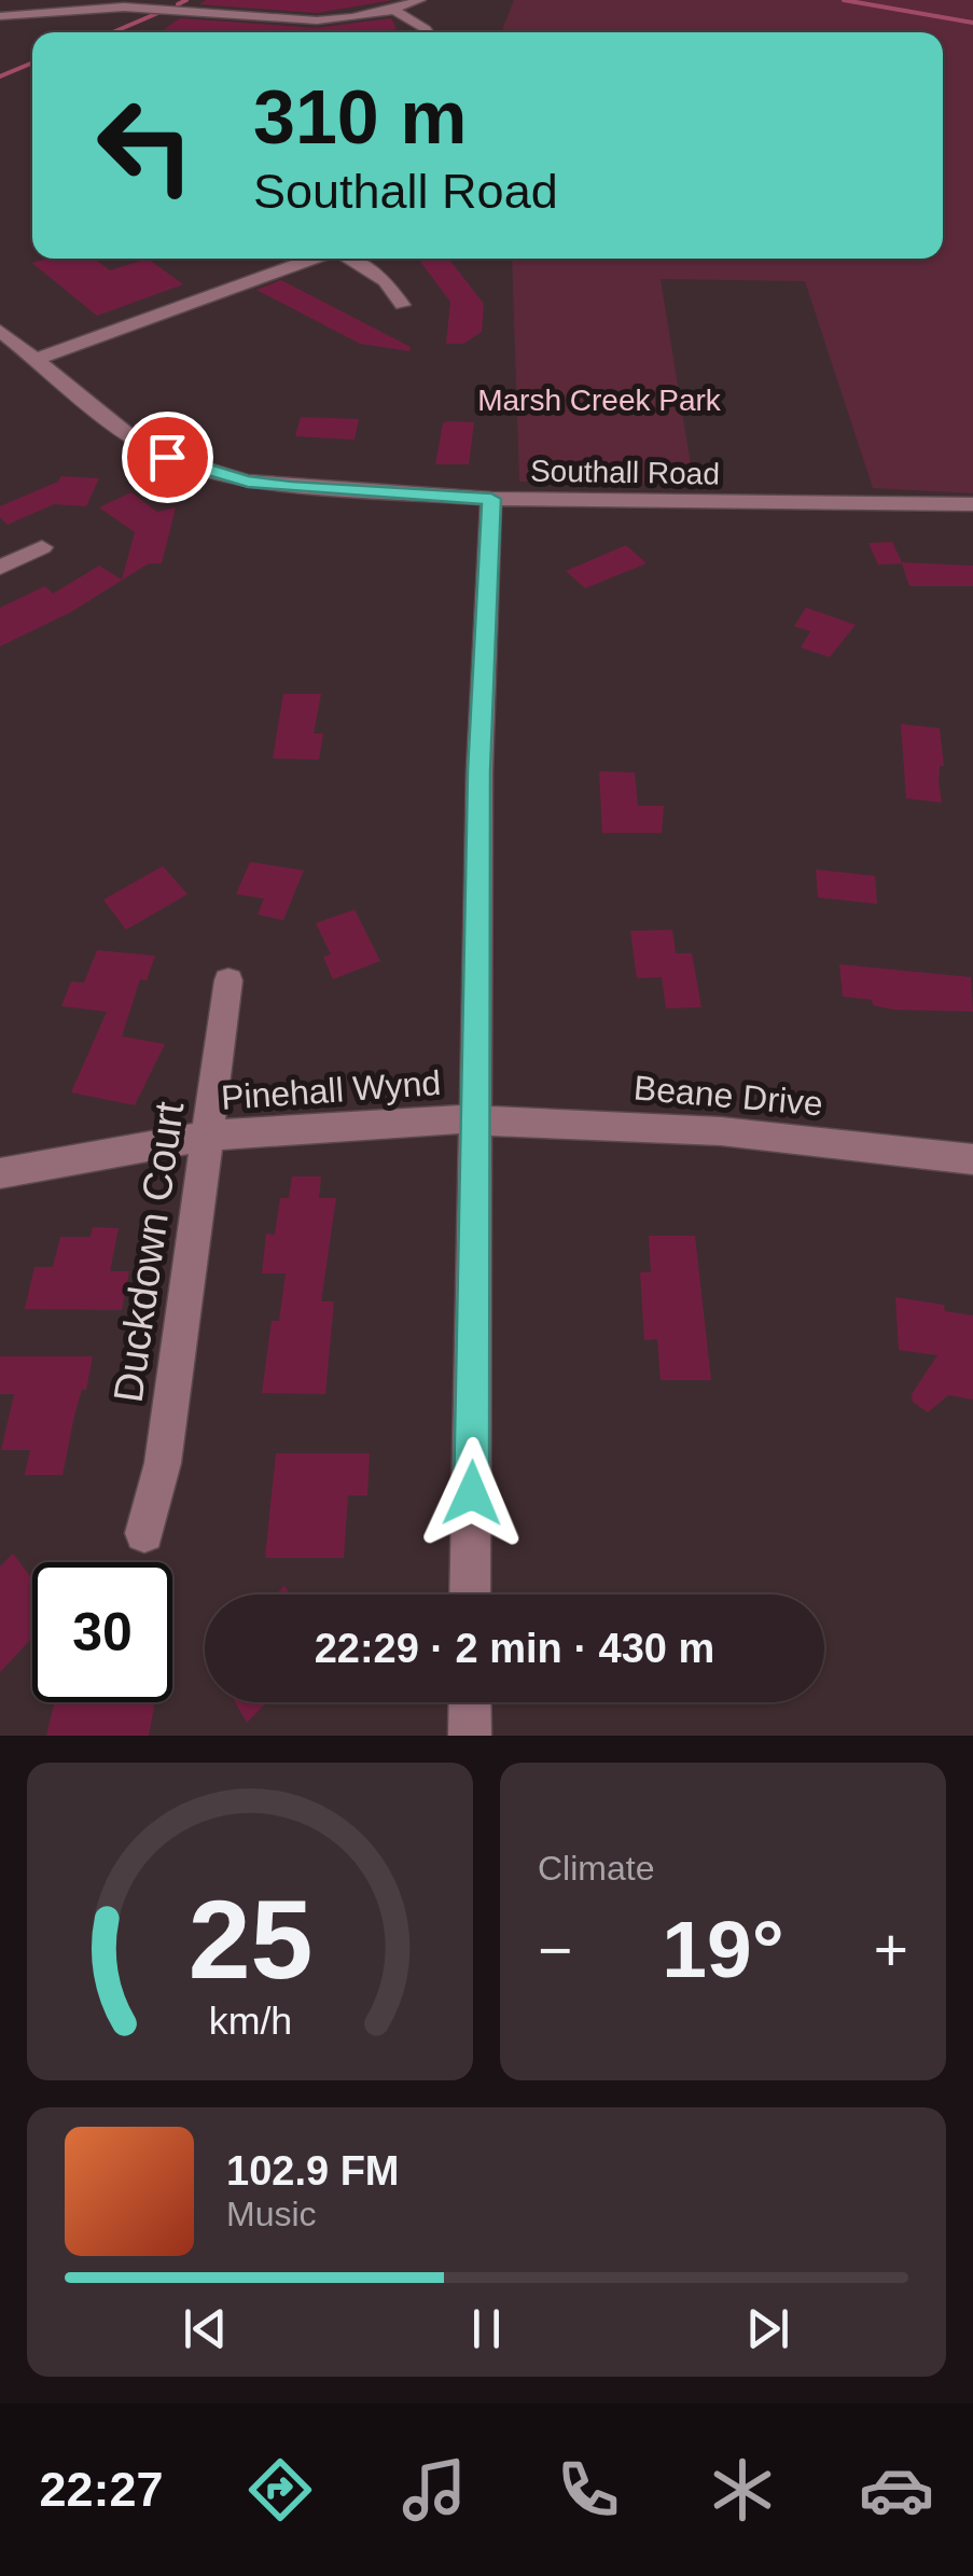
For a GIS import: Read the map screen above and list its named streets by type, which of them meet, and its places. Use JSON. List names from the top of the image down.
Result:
{
  "streets": {
    "street": [
      "Southall Road",
      "Pinehall Wynd",
      "Beane Drive",
      "Duckdown Court"
    ]
  },
  "crossings": [
    ["Pinehall Wynd", "Beane Drive"],
    ["Pinehall Wynd", "Duckdown Court"]
  ],
  "parks": ["Marsh Creek Park"],
  "page": {
    "turn": ["310 m", "Southall Road"],
    "limit": "30",
    "trip": "22:29 · 2 min · 430 m",
    "tile": "Climate",
    "heat": ["−", "19°", "+"],
    "song": ["102.9 FM", "Music"],
    "tabs": "22:27",
    "gauge": ["25", "km/h"]
  }
}
